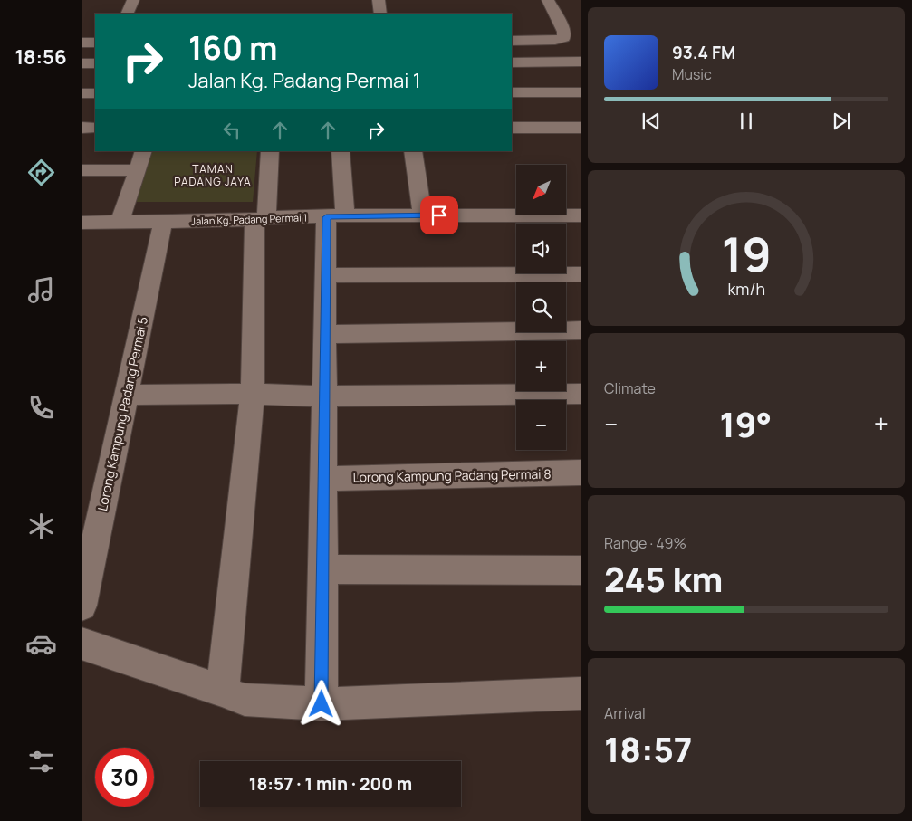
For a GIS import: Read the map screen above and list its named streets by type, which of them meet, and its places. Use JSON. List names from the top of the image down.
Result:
{
  "streets": {
    "street": ["Jalan Kg. Padang Permai 1", "Lorong Kampung Padang Permai 5", "Lorong Kampung Padang Permai 8"]
  },
  "crossings": [
    ["Jalan Kg. Padang Permai 1", "Lorong Kampung Padang Permai 5"]
  ],
  "districts": ["TAMAN PADANG JAYA"],
  "north": "bottom left",
  "page": {
    "tabs": "18:56",
    "turn": ["160 m", "Jalan Kg. Padang Permai 1"],
    "song": ["93.4 FM", "Music"],
    "map_buttons": ["+", "−"],
    "tile": [
      "Climate",
      ["Range · 49%", "245 km"],
      ["Arrival", "18:57"]
    ],
    "heat": ["−", "19°", "+"],
    "limit": "30",
    "trip": "18:57 · 1 min · 200 m",
    "gauge": ["19", "km/h"]
  }
}
